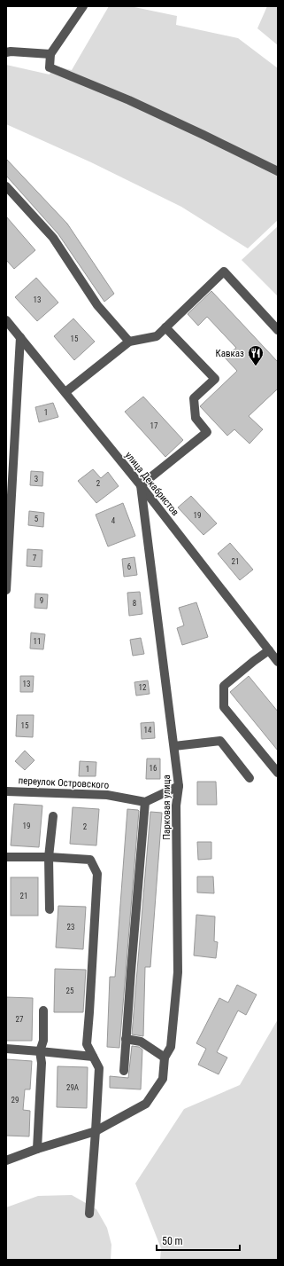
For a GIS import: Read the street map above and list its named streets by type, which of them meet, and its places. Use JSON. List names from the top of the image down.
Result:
{
  "streets": {
    "street": ["улица Декабристов", "переулок Островского", "Парковая улица"]
  },
  "crossings": [
    ["улица Декабристов", "Парковая улица"]
  ],
  "places": {
    "restaurant": ["Кавказ"]
  },
  "house_numbers": [
    "13",
    "15",
    "1",
    "17",
    "3",
    "2",
    "19",
    "5",
    "4",
    "7",
    "21",
    "6",
    "9",
    "8",
    "11",
    "13",
    "12",
    "15",
    "14",
    "16",
    "1",
    "19",
    "2",
    "21",
    "23",
    "25",
    "27",
    "29А",
    "29"
  ],
  "scale_bar": "50 m"
}
